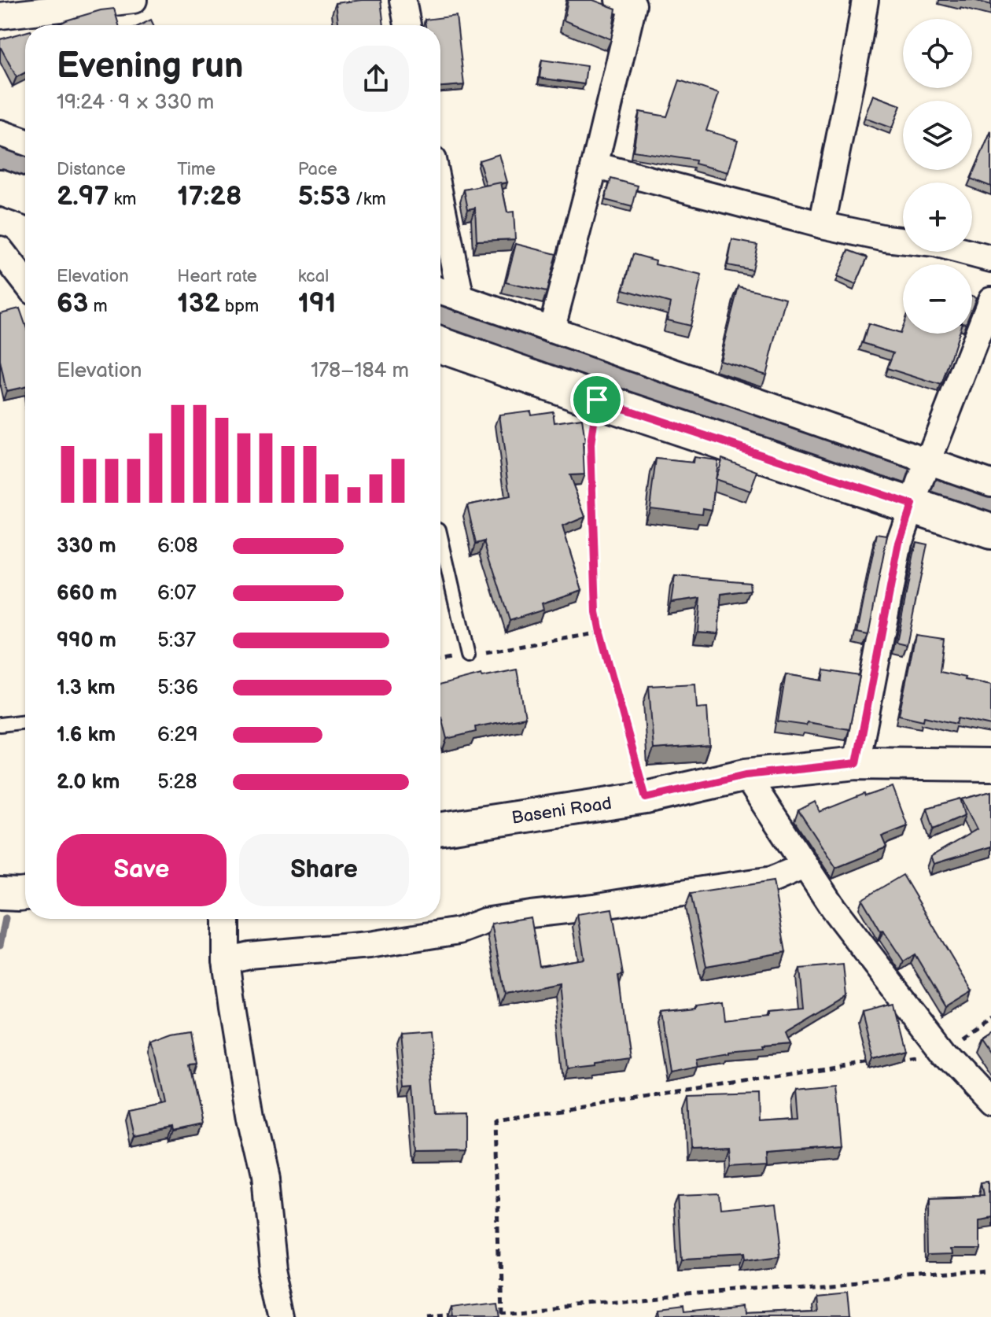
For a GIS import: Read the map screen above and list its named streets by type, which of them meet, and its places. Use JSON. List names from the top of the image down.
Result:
{
  "streets": {
    "street": ["Baseni Road"]
  },
  "page": {
    "map_buttons": ["+", "−"],
    "heading": ["Evening run", "19:24 · 9 × 330 m"],
    "stats": [
      ["Distance", "2.97 km"],
      ["Time", "17:28"],
      ["Pace", "5:53 /km"],
      ["Elevation", "63 m"],
      ["Heart rate", "132 bpm"],
      ["kcal", "191"]
    ],
    "chart": ["Elevation", "178–184 m"],
    "list": [
      {
        "name": "330 m",
        "note": "6:08"
      },
      {
        "name": "660 m",
        "note": "6:07"
      },
      {
        "name": "990 m",
        "note": "5:37"
      },
      {
        "name": "1.3 km",
        "note": "5:36"
      },
      {
        "name": "1.6 km",
        "note": "6:29"
      },
      {
        "name": "2.0 km",
        "note": "5:28"
      }
    ],
    "buttons": ["Save", "Share"]
  }
}
